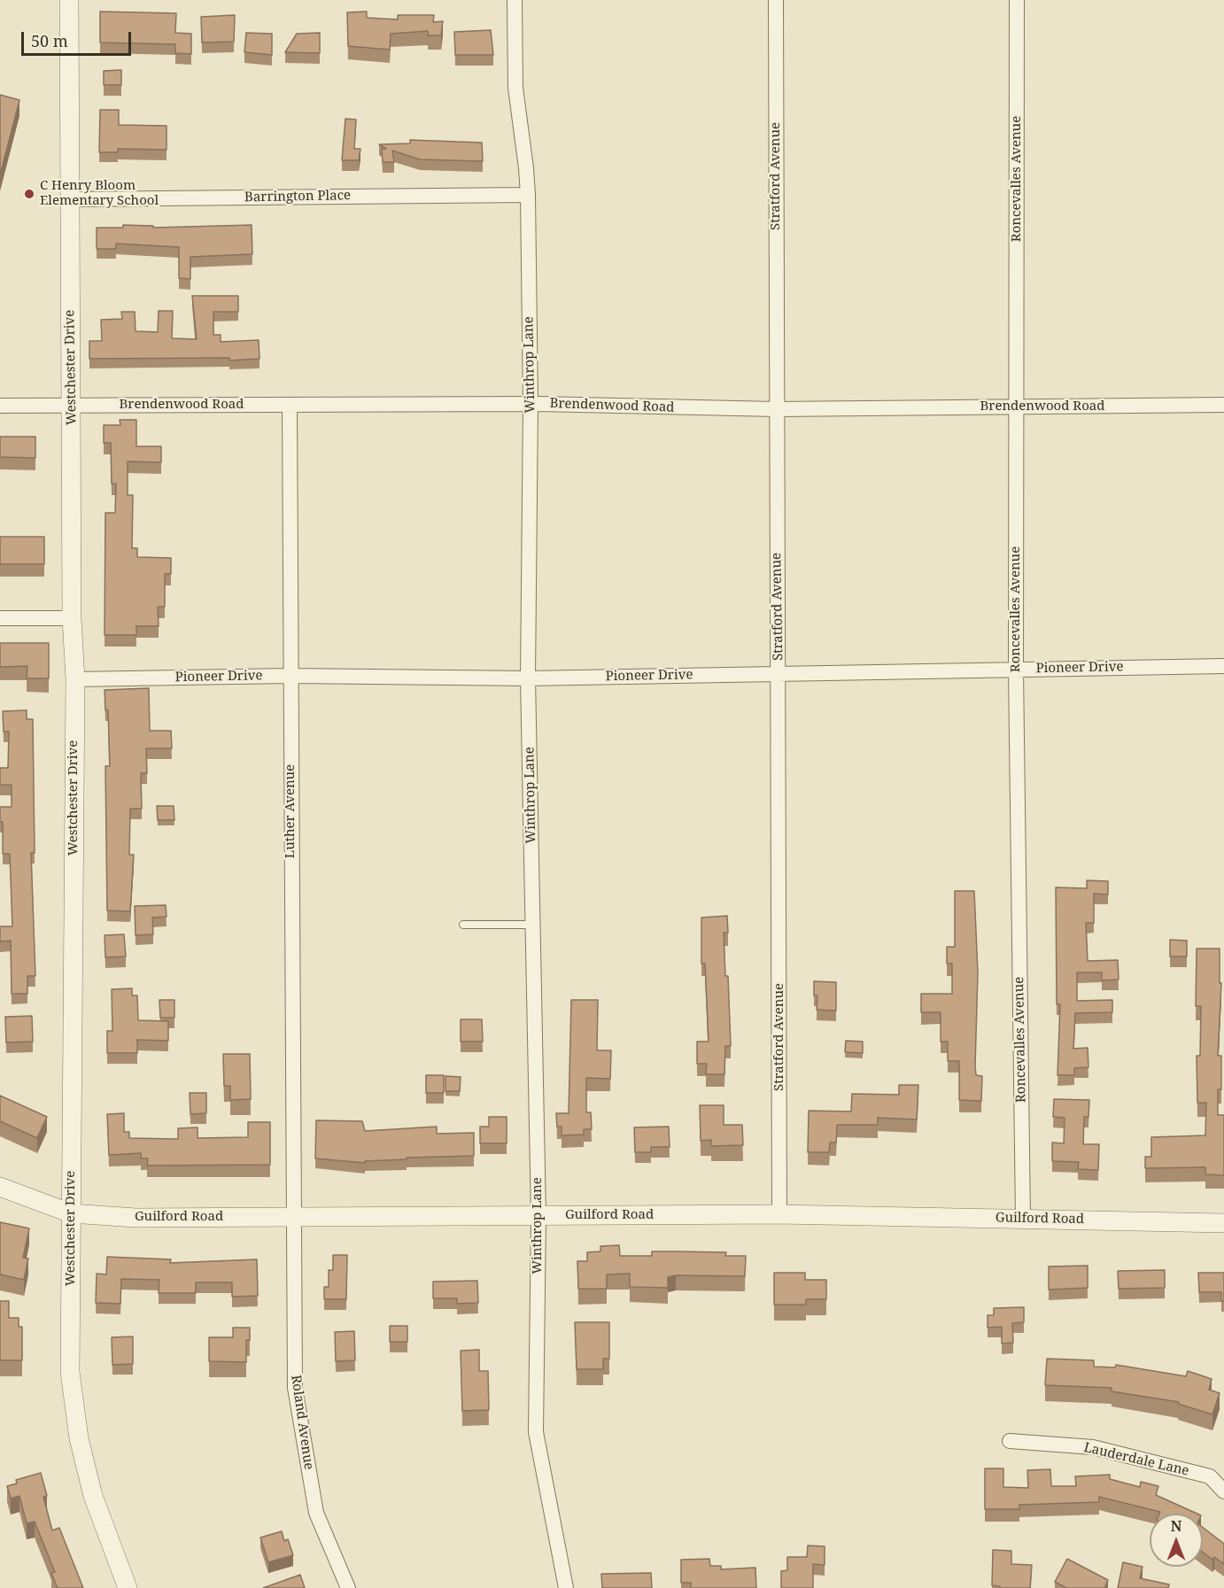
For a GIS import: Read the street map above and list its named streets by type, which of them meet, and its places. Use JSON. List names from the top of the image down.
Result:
{
  "streets": {
    "street": [
      "Stratford Avenue",
      "Roncevalles Avenue",
      "Barrington Place",
      "Winthrop Lane",
      "Westchester Drive",
      "Brendenwood Road",
      "Pioneer Drive",
      "Luther Avenue",
      "Guilford Road",
      "Roland Avenue",
      "Lauderdale Lane"
    ]
  },
  "crossings": [
    ["Stratford Avenue", "Brendenwood Road"],
    ["Stratford Avenue", "Pioneer Drive"],
    ["Stratford Avenue", "Guilford Road"],
    ["Roncevalles Avenue", "Brendenwood Road"],
    ["Roncevalles Avenue", "Pioneer Drive"],
    ["Roncevalles Avenue", "Guilford Road"],
    ["Barrington Place", "Winthrop Lane"],
    ["Barrington Place", "Westchester Drive"],
    ["Winthrop Lane", "Brendenwood Road"],
    ["Winthrop Lane", "Pioneer Drive"],
    ["Winthrop Lane", "Guilford Road"],
    ["Westchester Drive", "Brendenwood Road"],
    ["Westchester Drive", "Pioneer Drive"],
    ["Westchester Drive", "Guilford Road"],
    ["Brendenwood Road", "Luther Avenue"],
    ["Pioneer Drive", "Luther Avenue"],
    ["Luther Avenue", "Guilford Road"],
    ["Luther Avenue", "Roland Avenue"],
    ["Guilford Road", "Roland Avenue"]
  ],
  "places": ["C Henry Bloom Elementary School"],
  "scale_bar": "50 m",
  "north": "top"
}
